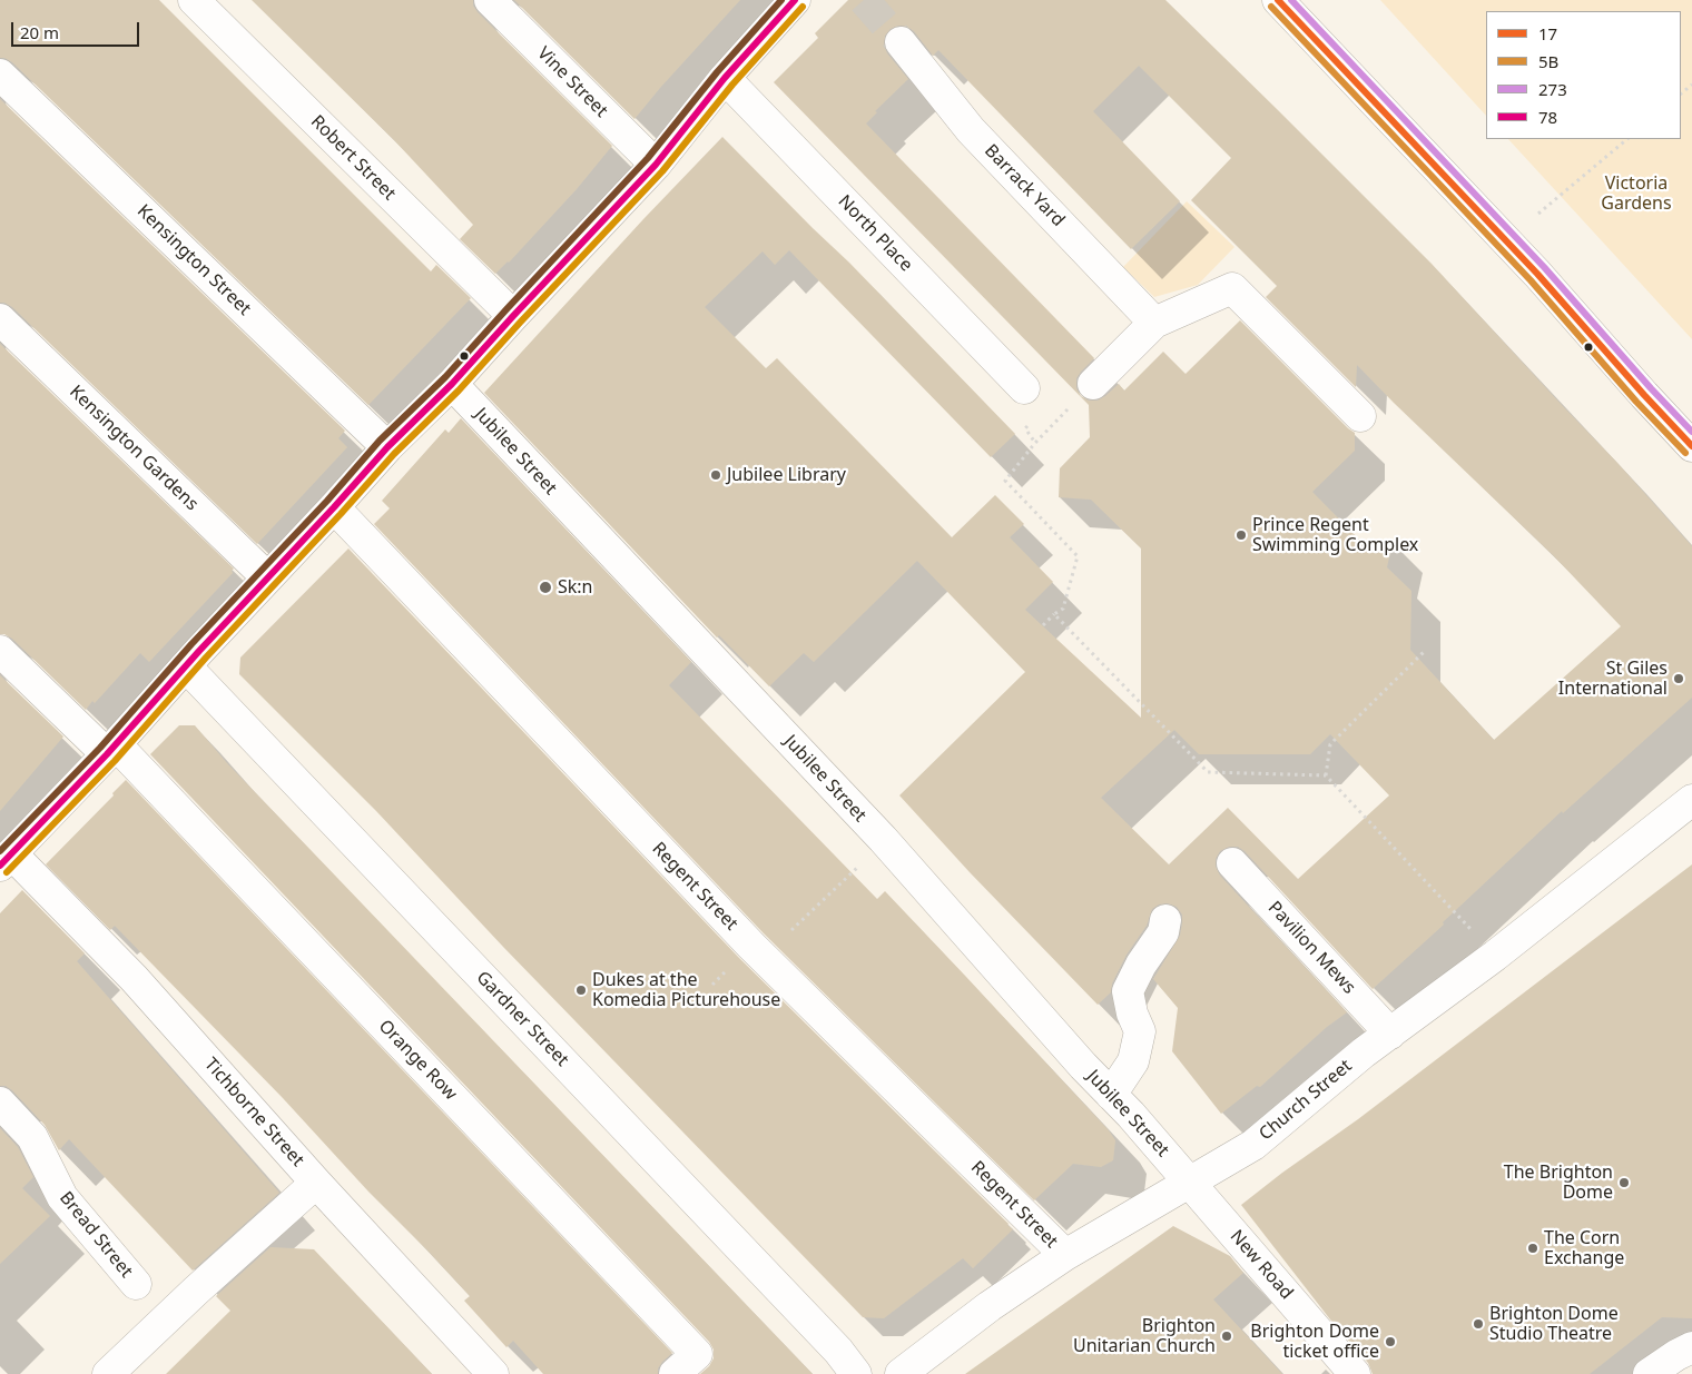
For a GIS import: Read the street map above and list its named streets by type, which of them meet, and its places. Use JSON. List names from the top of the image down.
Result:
{
  "streets": {
    "street": [
      "Vine Street",
      "Robert Street",
      "Barrack Yard",
      "North Place",
      "Kensington Street",
      "Kensington Gardens",
      "Jubilee Street",
      "Regent Street",
      "Pavilion Mews",
      "Gardner Street",
      "Orange Row",
      "Church Street",
      "Tichborne Street",
      "Bread Street",
      "New Road"
    ]
  },
  "crossings": [
    ["Jubilee Street", "Church Street"],
    ["Jubilee Street", "New Road"],
    ["Regent Street", "Church Street"],
    ["Pavilion Mews", "Church Street"],
    ["Church Street", "New Road"]
  ],
  "parks": ["Victoria Gardens"],
  "places": [
    "Jubilee Library",
    "Prince Regent Swimming Complex",
    "Sk:n",
    "St Giles International",
    "Dukes at the Komedia Picturehouse",
    "The Brighton Dome",
    "The Corn Exchange",
    "Brighton Dome Studio Theatre",
    "Brighton Unitarian Church",
    "Brighton Dome ticket office"
  ],
  "lines": [
    "transit line 17",
    "transit line 273",
    "transit line 78",
    "transit line 5B"
  ],
  "legend": [
    "17",
    "5B",
    "273",
    "78"
  ],
  "scale_bar": "20 m"
}
